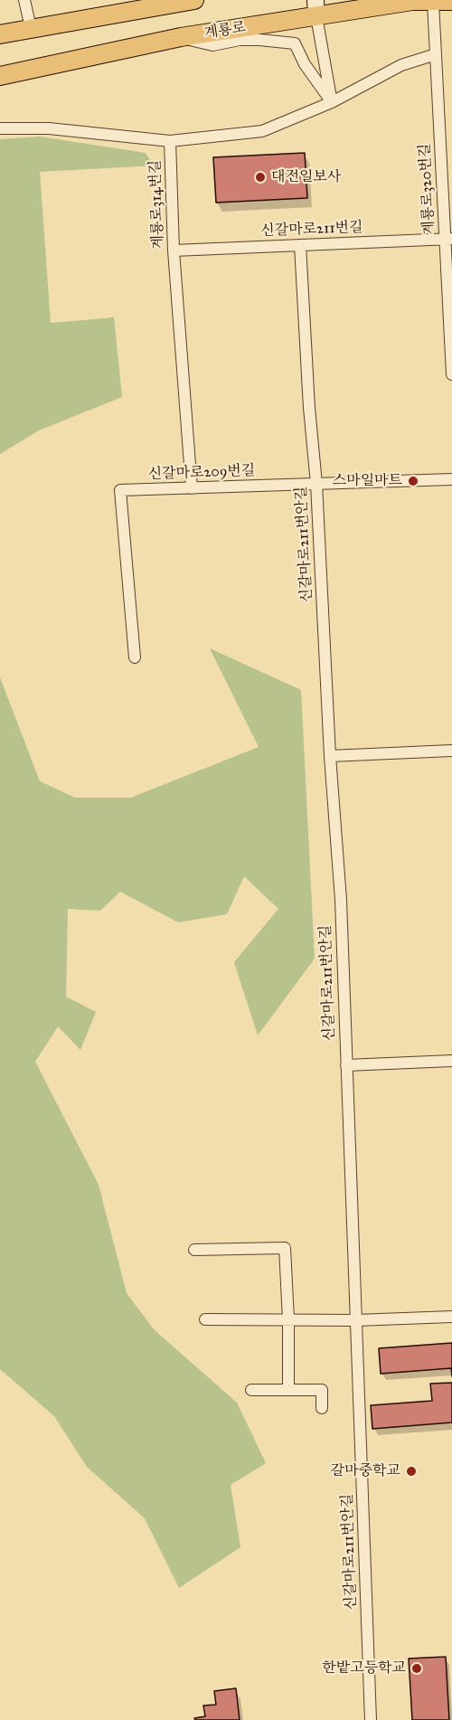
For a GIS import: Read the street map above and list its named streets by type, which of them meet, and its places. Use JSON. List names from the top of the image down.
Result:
{
  "streets": {
    "main road": ["계룡로"],
    "street": [
      "계룡로320번길",
      "계룡로314번길",
      "신갈마로211번길",
      "신갈마로209번길",
      "신갈마로211번안길"
    ]
  },
  "crossings": [
    ["계룡로", "계룡로320번길"],
    ["계룡로320번길", "계룡로314번길"],
    ["계룡로320번길", "신갈마로211번길"],
    ["계룡로314번길", "신갈마로211번길"],
    ["계룡로314번길", "신갈마로209번길"],
    ["신갈마로211번길", "신갈마로211번안길"],
    ["신갈마로209번길", "신갈마로211번안길"]
  ],
  "places": [
    "대전일보사",
    "스마일마트",
    "갈마중학교",
    "한밭고등학교"
  ]
}
